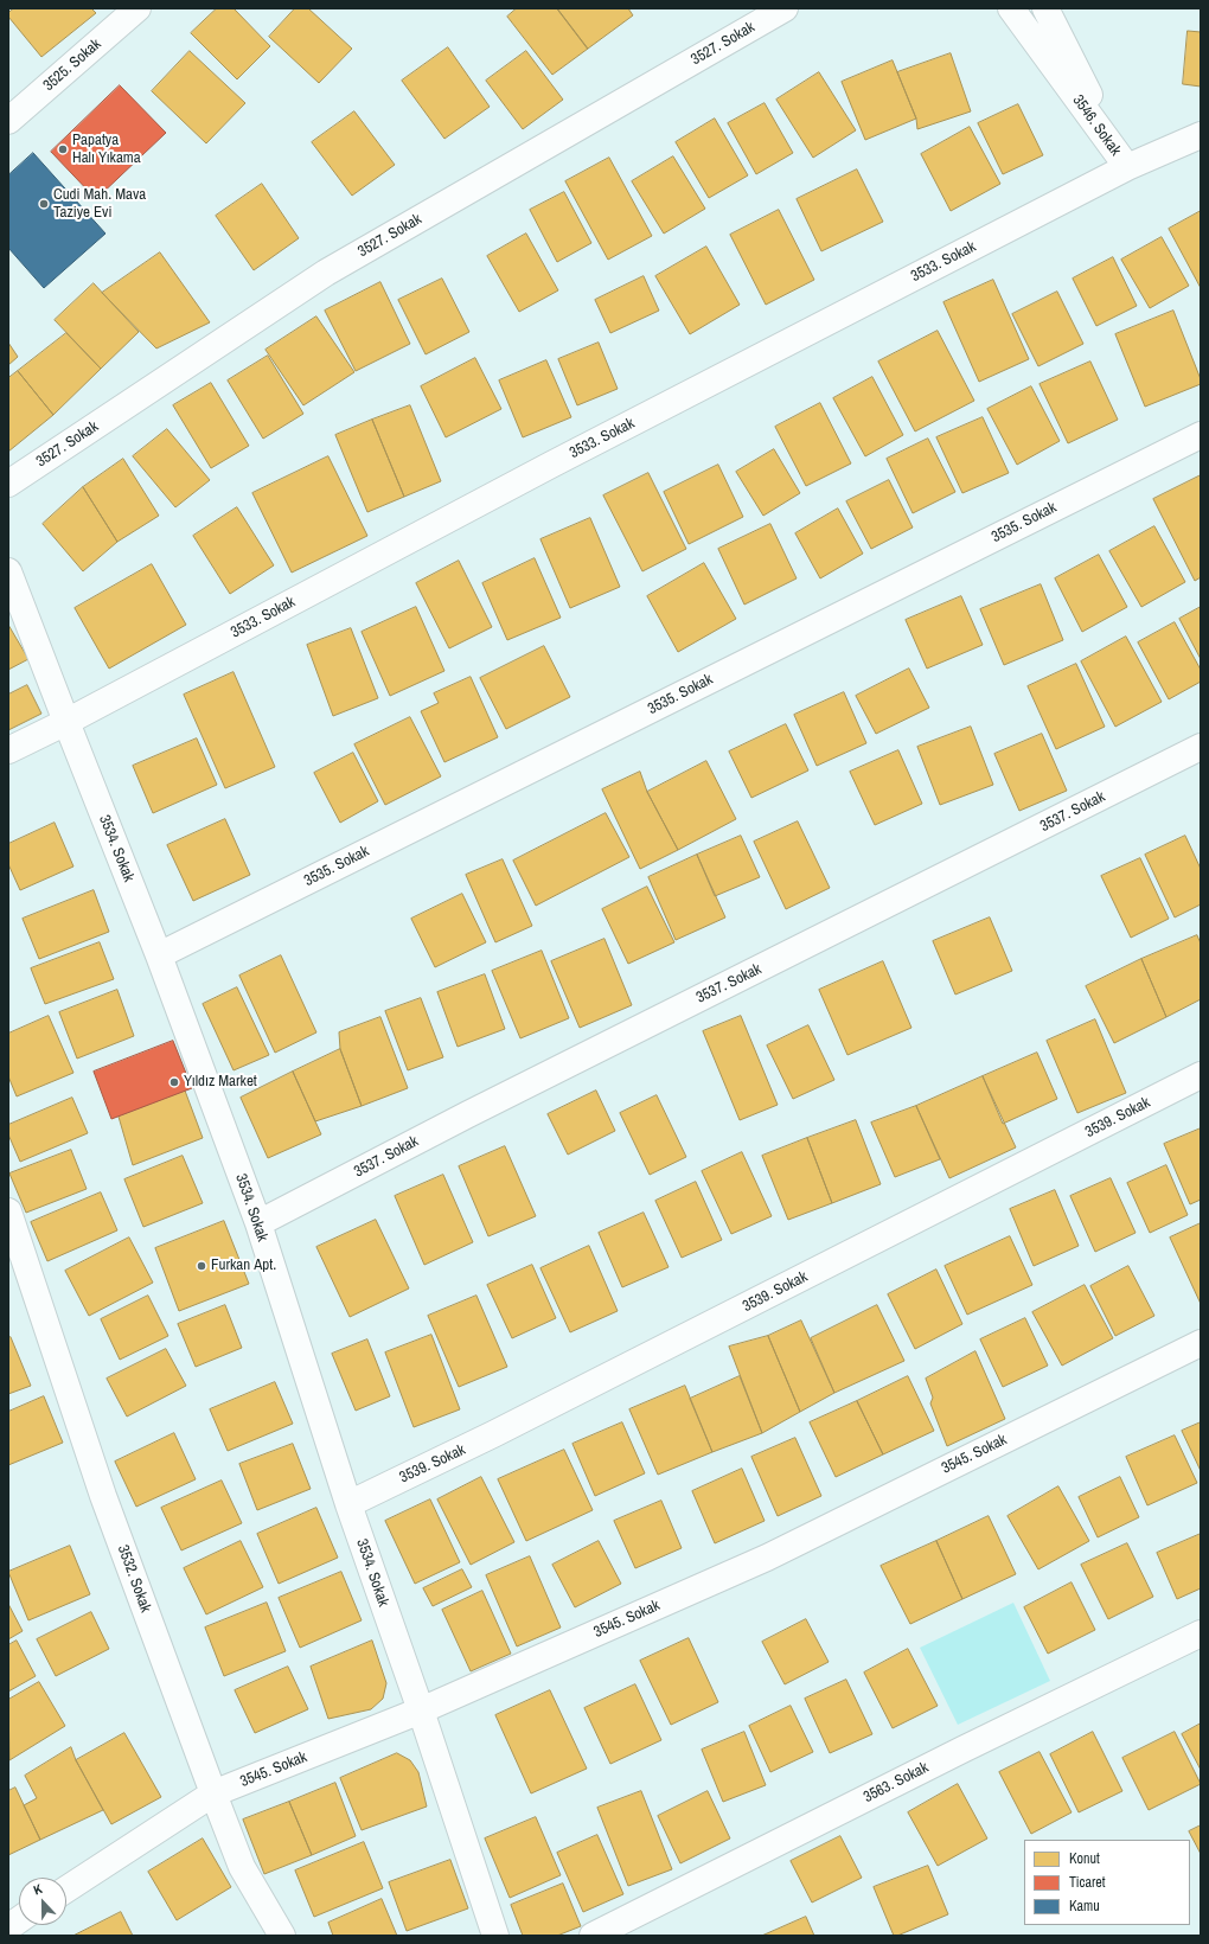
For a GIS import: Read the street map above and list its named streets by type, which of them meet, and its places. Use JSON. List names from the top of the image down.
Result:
{
  "streets": {
    "street": [
      "3527. Sokak",
      "3525. Sokak",
      "3546. Sokak",
      "3533. Sokak",
      "3535. Sokak",
      "3537. Sokak",
      "3534. Sokak",
      "3539. Sokak",
      "3545. Sokak",
      "3532. Sokak",
      "3563. Sokak"
    ]
  },
  "crossings": [
    ["3546. Sokak", "3533. Sokak"],
    ["3533. Sokak", "3534. Sokak"],
    ["3535. Sokak", "3534. Sokak"],
    ["3537. Sokak", "3534. Sokak"],
    ["3534. Sokak", "3539. Sokak"],
    ["3534. Sokak", "3545. Sokak"],
    ["3545. Sokak", "3532. Sokak"]
  ],
  "places": [
    "Papatya Halı Yıkama",
    "Cudi Mah. Mava Taziye Evi",
    "Yıldız Market",
    "Furkan Apt."
  ],
  "legend": ["Konut", "Ticaret", "Kamu"],
  "north": "top"
}
